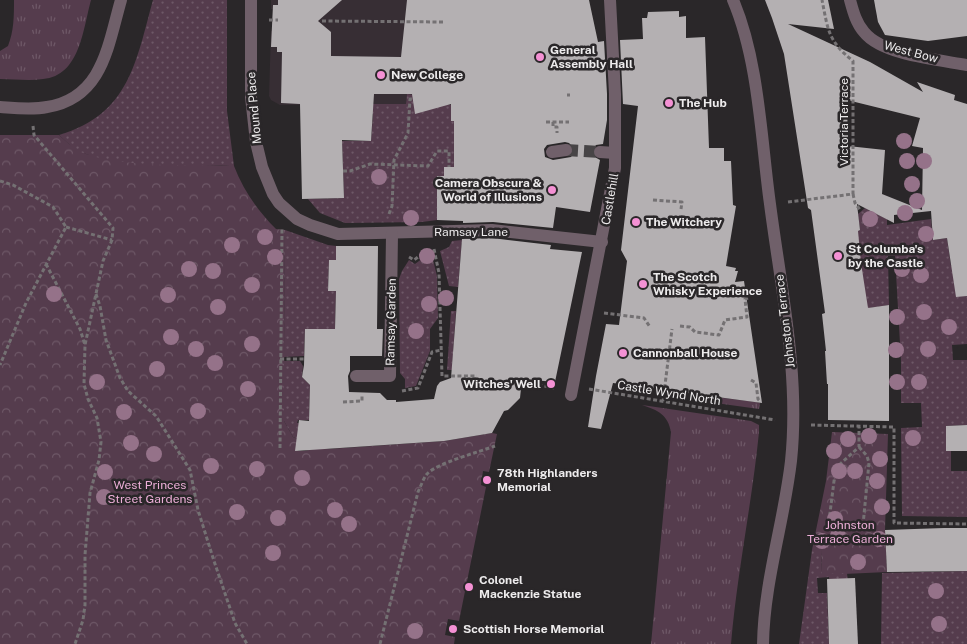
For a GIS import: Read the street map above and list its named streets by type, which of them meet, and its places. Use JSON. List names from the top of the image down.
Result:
{
  "streets": {
    "street": [
      "West Bow",
      "Mound Place",
      "Castlehill",
      "Ramsay Lane",
      "Johnston Terrace",
      "Ramsay Garden"
    ],
    "path": ["Victoria Terrace", "Castle Wynd North"]
  },
  "crossings": [
    ["Mound Place", "Ramsay Lane"],
    ["Castlehill", "Ramsay Lane"],
    ["Castlehill", "Castle Wynd North"],
    ["Ramsay Lane", "Ramsay Garden"]
  ],
  "parks": ["West Princes Street Gardens", "Johnston Terrace Garden"],
  "places": [
    "General Assembly Hall",
    "New College",
    "The Hub",
    "Camera Obscura & World of Illusions",
    "The Witchery",
    "St Columba's by the Castle",
    "The Scotch Whisky Experience",
    "Cannonball House",
    "Witches' Well",
    "78th Highlanders Memorial",
    "Colonel Mackenzie Statue",
    "Scottish Horse Memorial"
  ]
}
